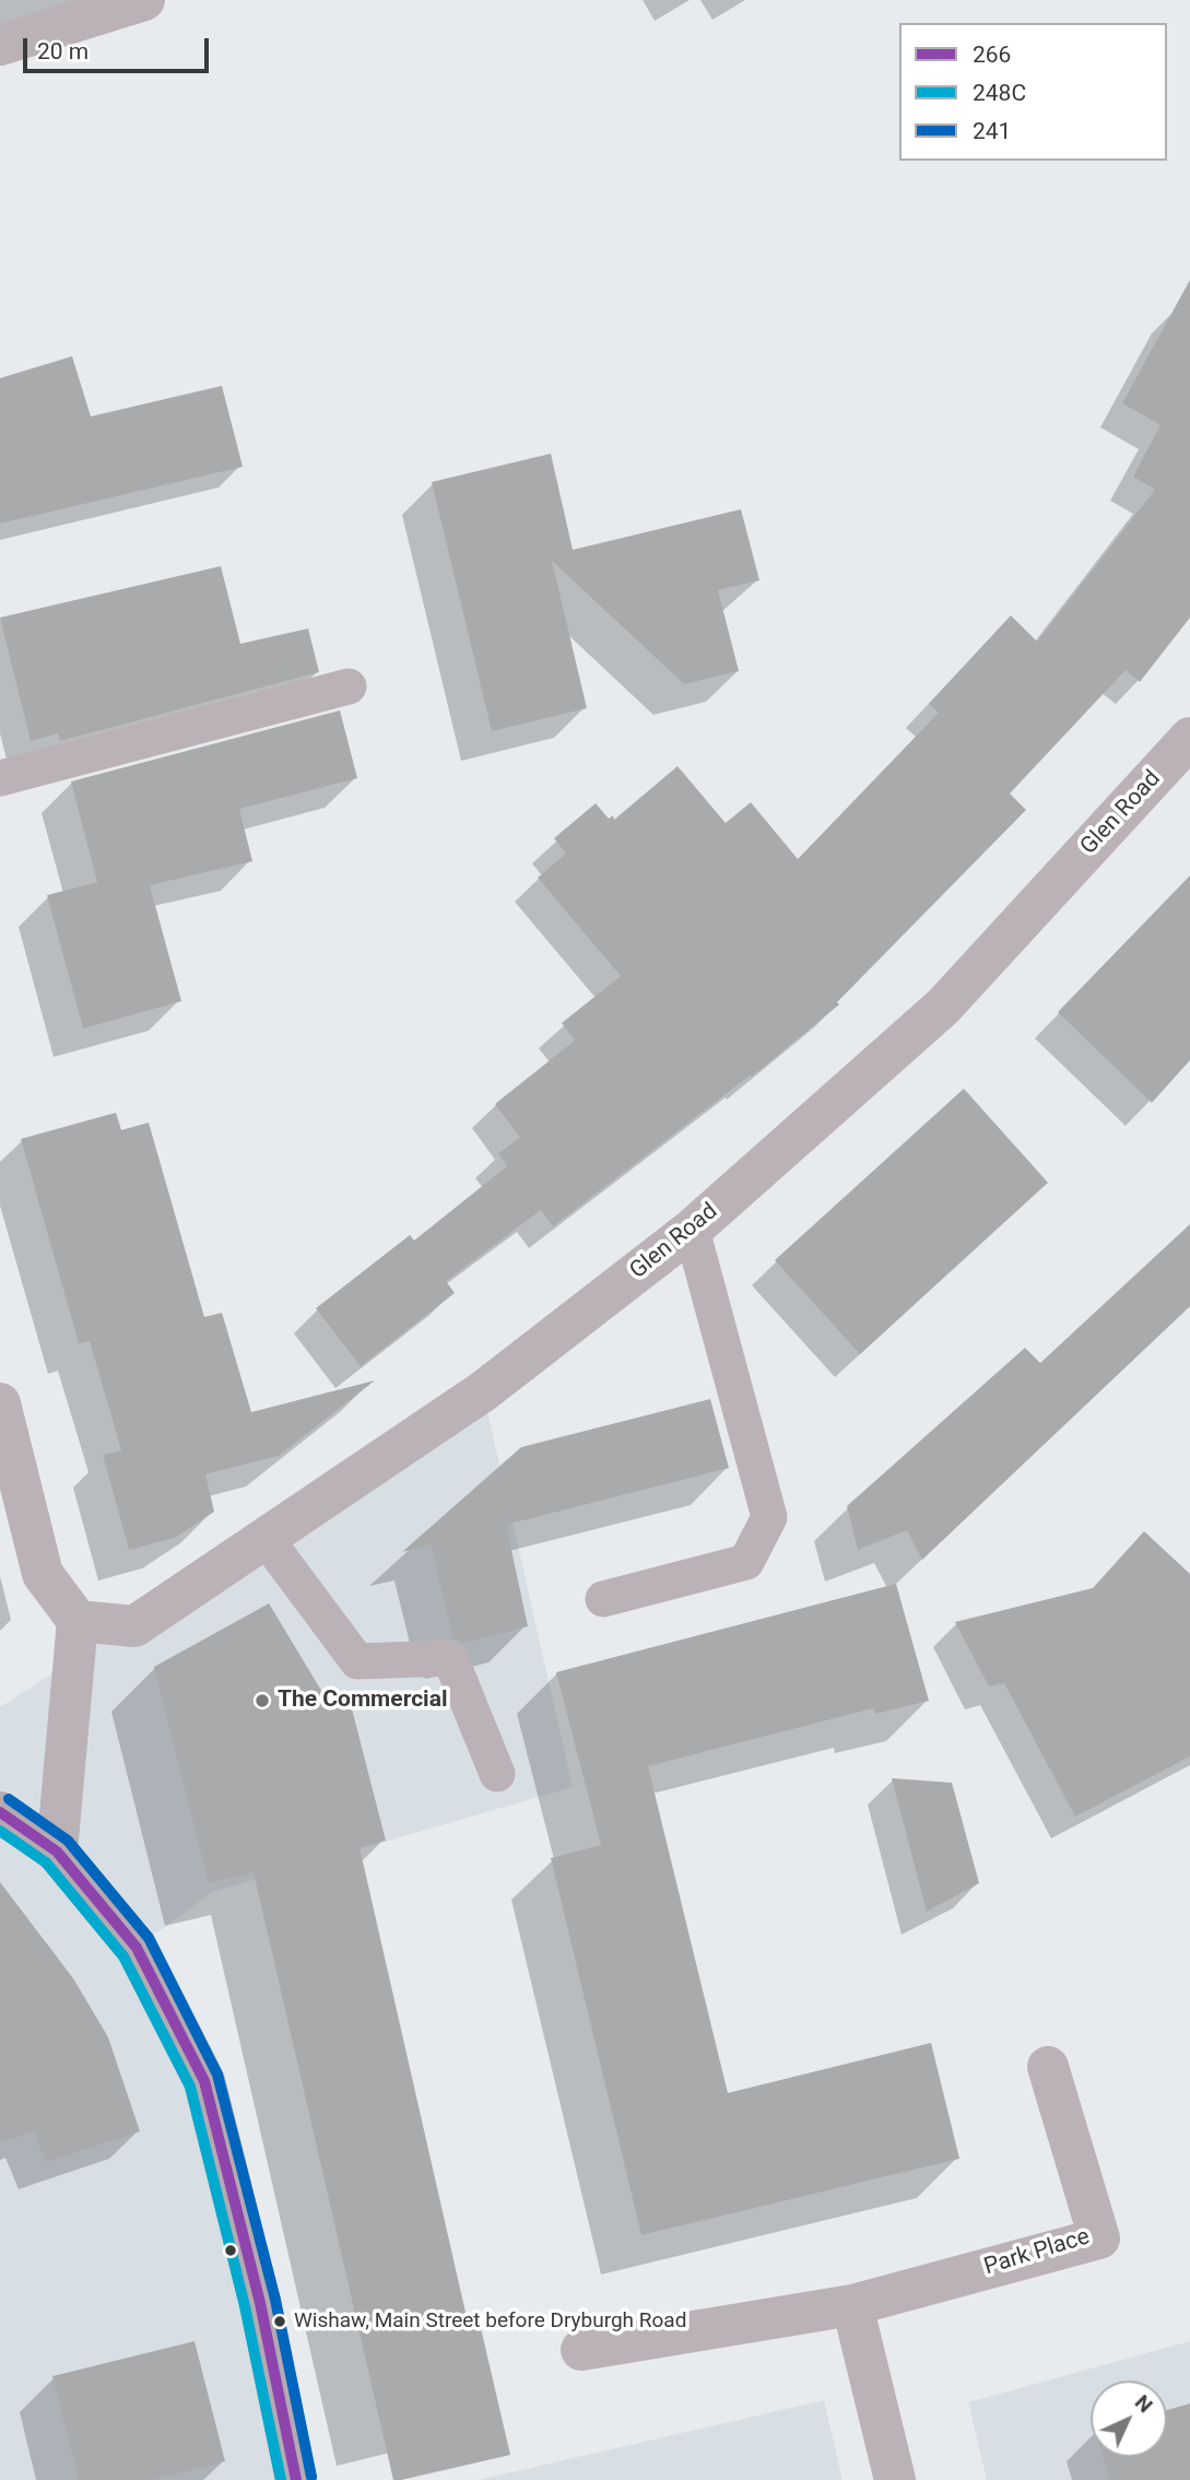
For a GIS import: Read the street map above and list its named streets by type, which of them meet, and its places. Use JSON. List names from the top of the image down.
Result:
{
  "streets": {
    "street": ["Glen Road", "Park Place"]
  },
  "places": ["The Commercial", "Wishaw, Main Street before Dryburgh Road"],
  "lines": ["transit line 241", "transit line 266", "transit line 248C"],
  "legend": ["266", "248C", "241"],
  "scale_bar": "20 m",
  "north": "top right"
}
